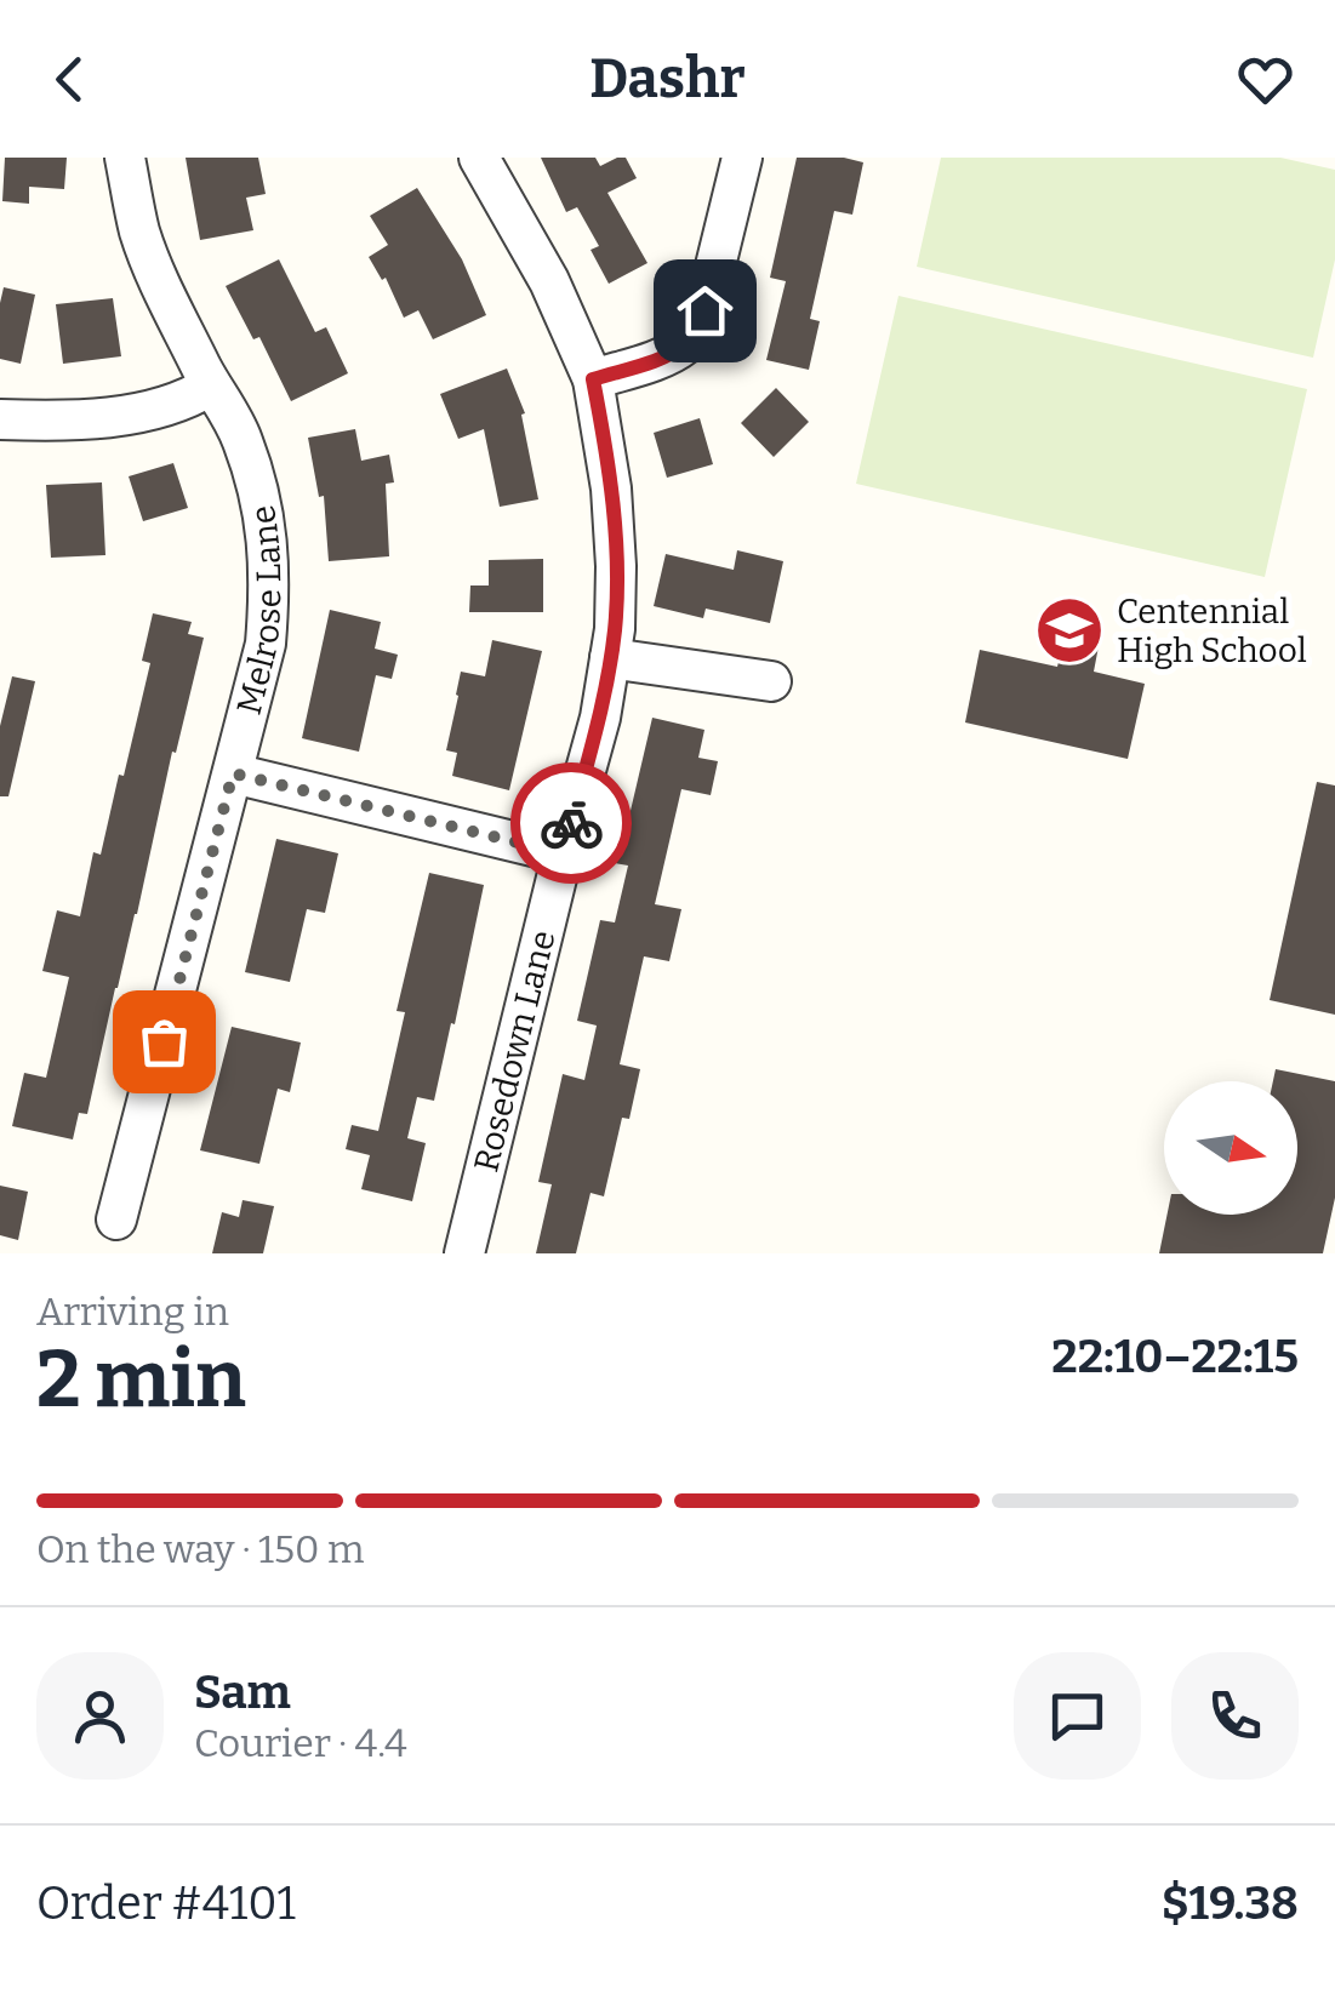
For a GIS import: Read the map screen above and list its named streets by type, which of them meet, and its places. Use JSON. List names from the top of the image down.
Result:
{
  "streets": {
    "street": ["Melrose Lane", "Rosedown Lane"]
  },
  "places": {
    "school or university": ["Centennial High School"]
  },
  "north": "right",
  "page": {
    "header": "Dashr",
    "heading": ["2 min", "Arriving in", "22:10–22:15"],
    "panel": [
      "Sam",
      "Courier · 4.4",
      "Order #4101",
      "$19.38"
    ],
    "bar": "On the way · 150 m"
  }
}
